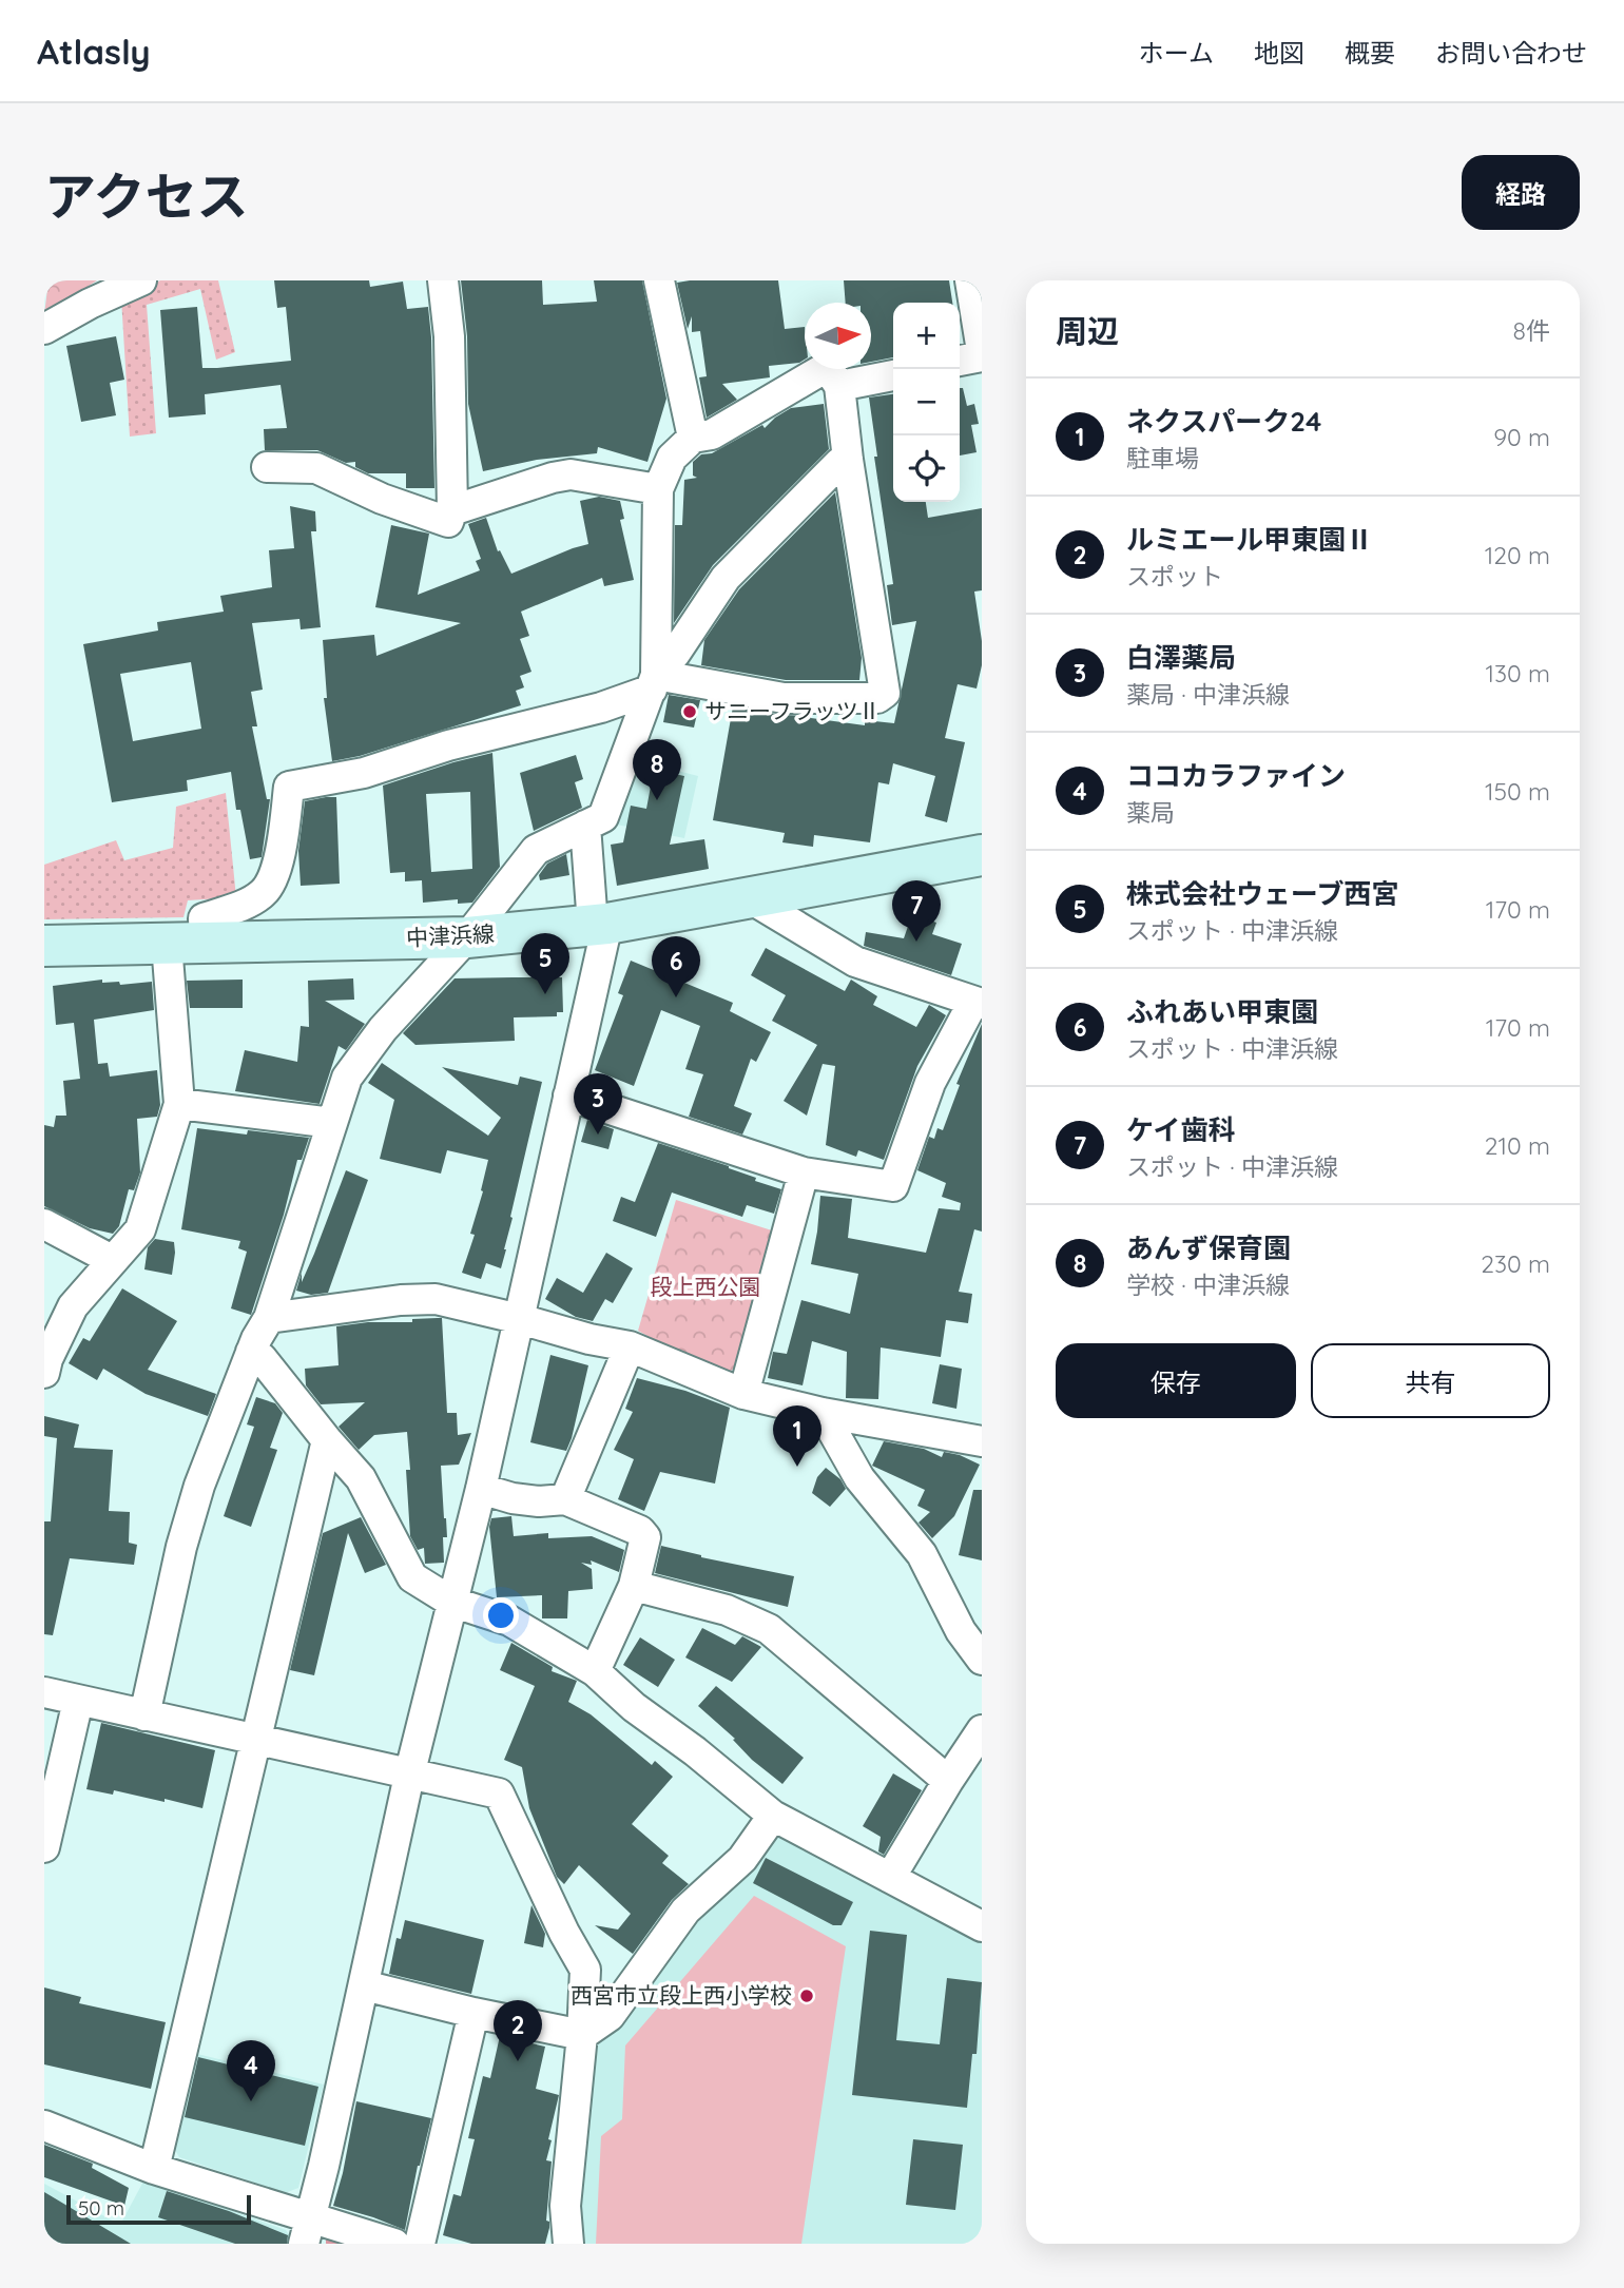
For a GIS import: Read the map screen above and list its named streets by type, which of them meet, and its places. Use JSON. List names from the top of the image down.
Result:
{
  "streets": {
    "street": ["中津浜線"]
  },
  "parks": ["段上西公園"],
  "places": ["サニーフラッツⅡ", "西宮市立段上西小学校"],
  "scale_bar": "50 m",
  "north": "right",
  "page": {
    "header": "Atlasly",
    "nav": [
      "ホーム",
      "地図",
      "概要",
      "お問い合わせ"
    ],
    "title": "アクセス",
    "buttons": [
      "経路",
      ["保存", "共有"]
    ],
    "heading": ["周辺", "8件"],
    "map_buttons": ["+", "−"],
    "list": [
      {
        "mark": "1",
        "name": "ネクスパーク24",
        "note": "駐車場",
        "value": "90 m"
      },
      {
        "mark": "2",
        "name": "ルミエール甲東園Ⅱ",
        "note": "スポット",
        "value": "120 m"
      },
      {
        "mark": "3",
        "name": "白澤薬局",
        "note": "薬局 · 中津浜線",
        "value": "130 m"
      },
      {
        "mark": "4",
        "name": "ココカラファイン",
        "note": "薬局",
        "value": "150 m"
      },
      {
        "mark": "5",
        "name": "株式会社ウェーブ西宮",
        "note": "スポット · 中津浜線",
        "value": "170 m"
      },
      {
        "mark": "6",
        "name": "ふれあい甲東園",
        "note": "スポット · 中津浜線",
        "value": "170 m"
      },
      {
        "mark": "7",
        "name": "ケイ歯科",
        "note": "スポット · 中津浜線",
        "value": "210 m"
      },
      {
        "mark": "8",
        "name": "あんず保育園",
        "note": "学校 · 中津浜線",
        "value": "230 m"
      }
    ],
    "pins": [
      "8",
      "7",
      "5",
      "6",
      "3",
      "1",
      "2",
      "4"
    ],
    "scale": "50 m"
  }
}
